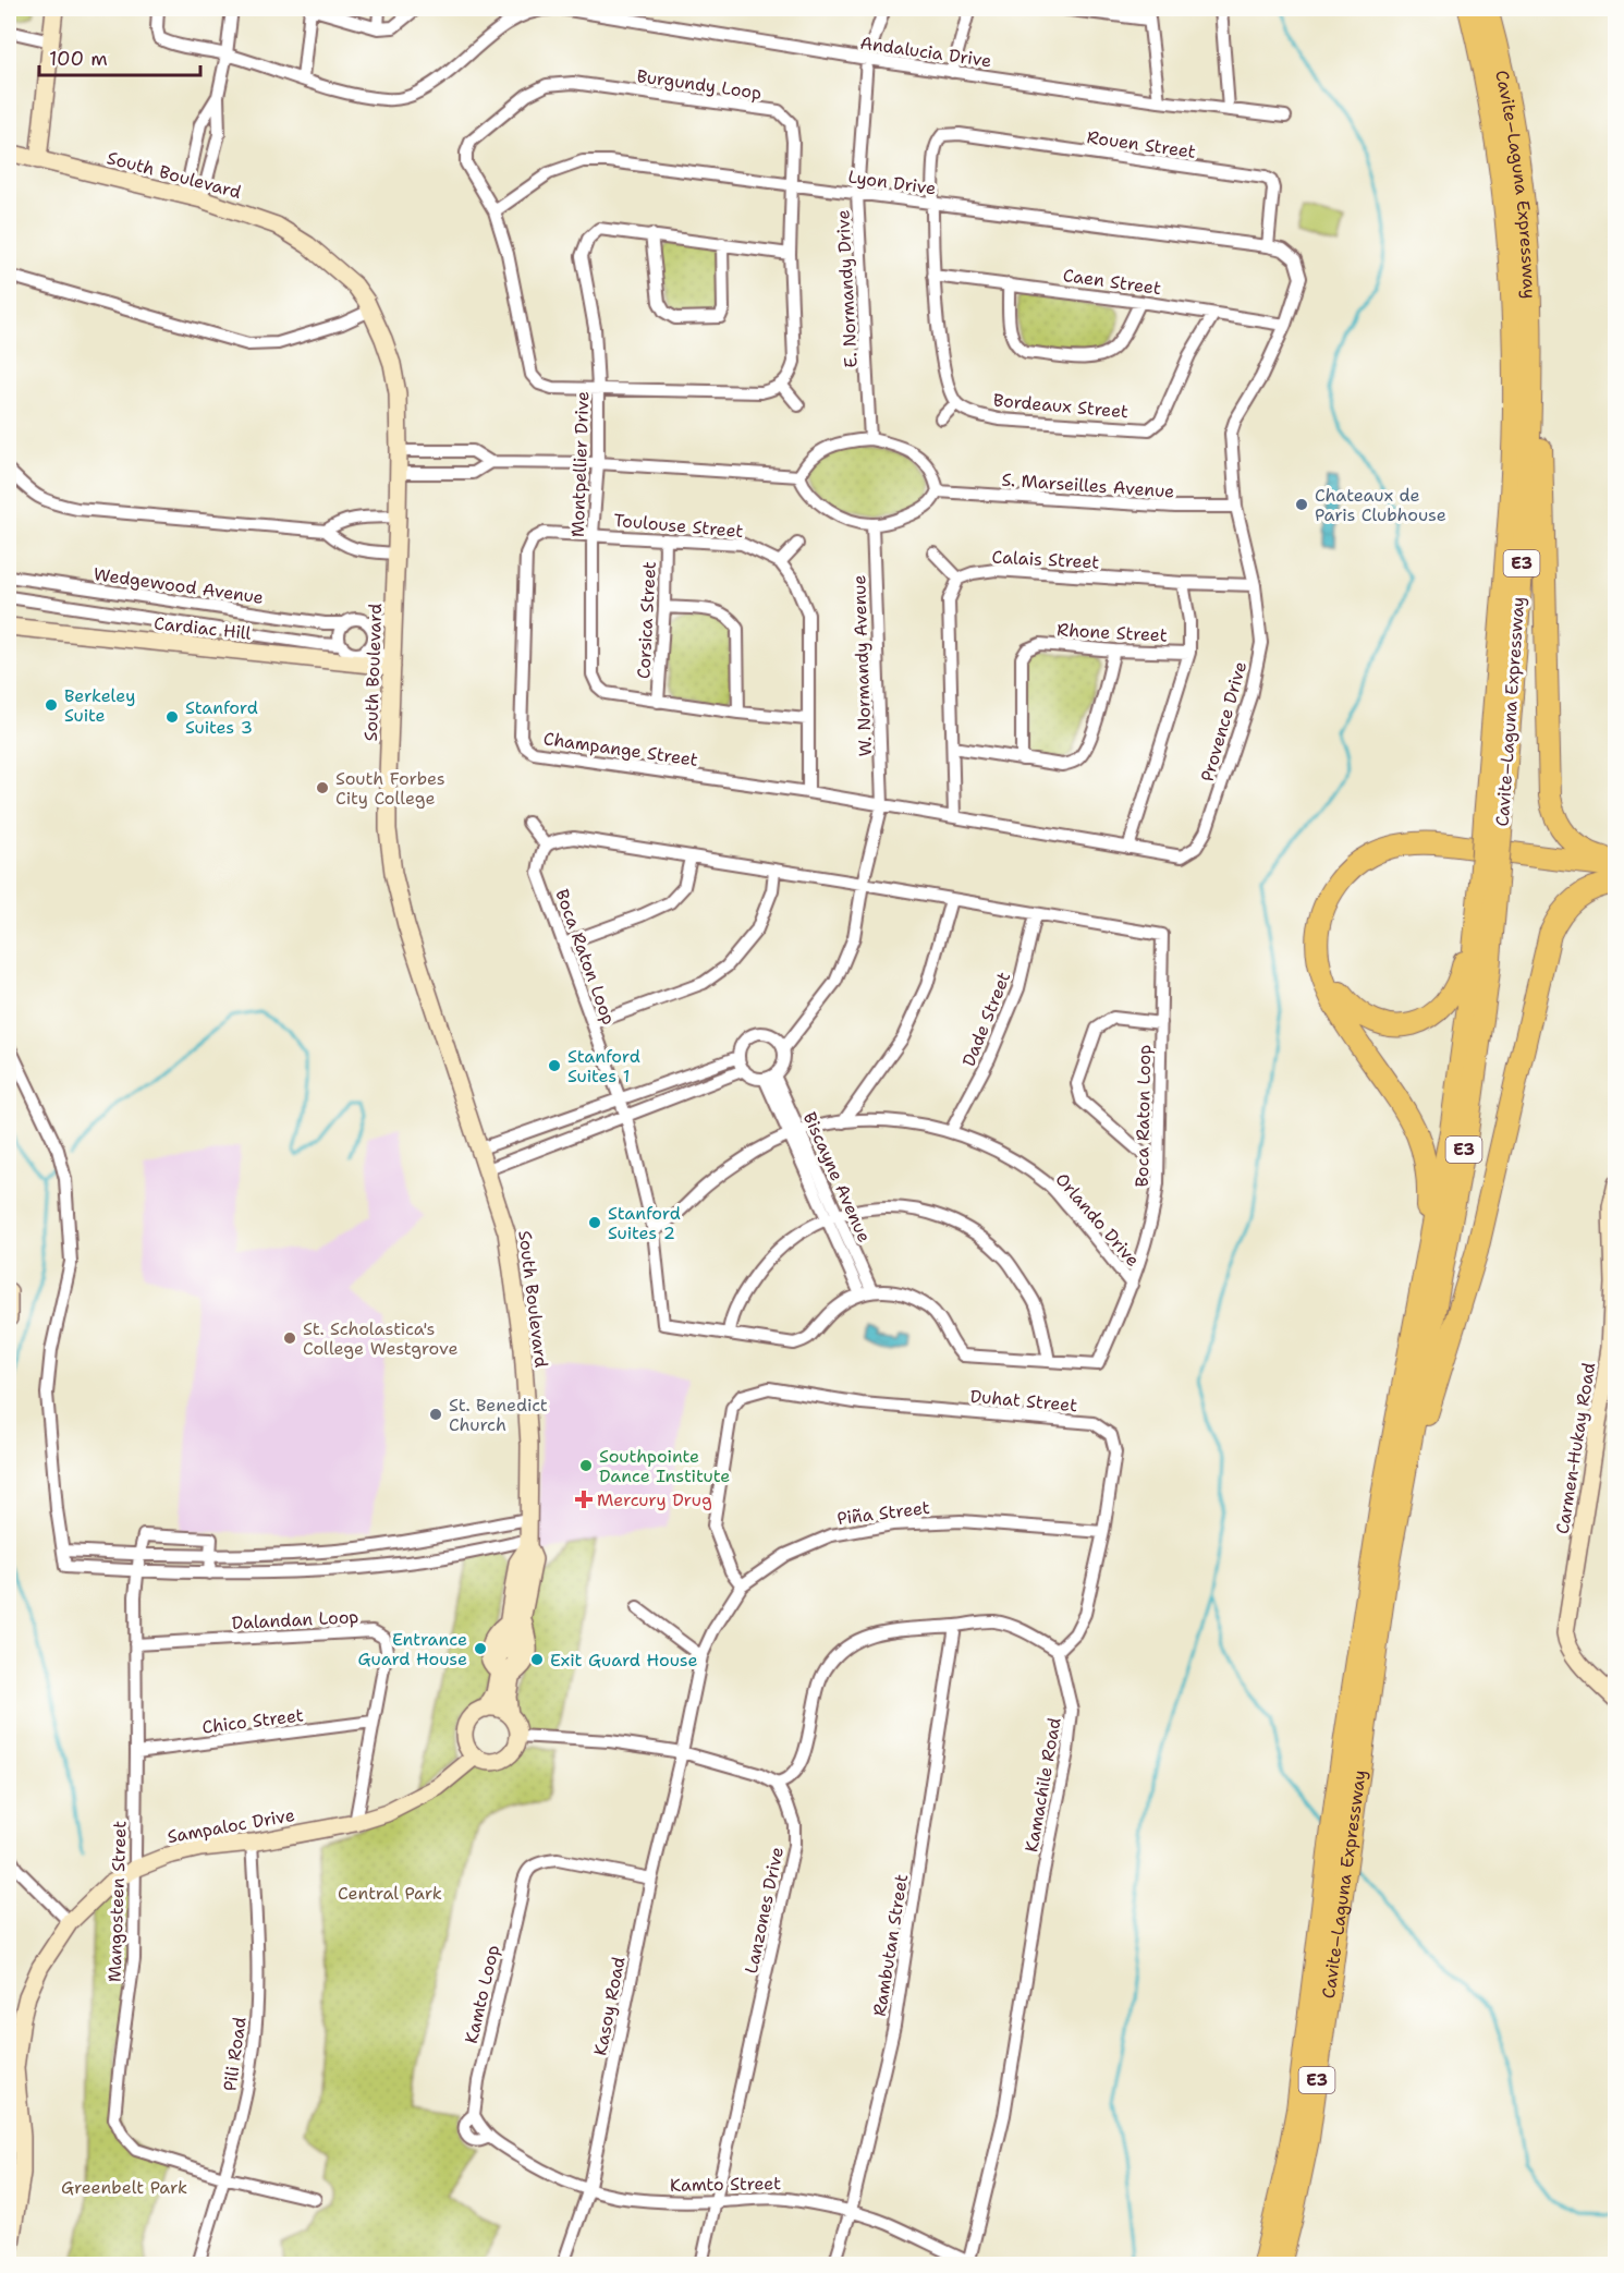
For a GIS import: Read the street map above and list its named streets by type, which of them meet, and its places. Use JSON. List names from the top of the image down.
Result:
{
  "streets": {
    "highway": ["Cavite–Laguna Expressway", "E3"],
    "street": [
      "Andalucia Drive",
      "Burgundy Loop",
      "Rouen Street",
      "South Boulevard",
      "Lyon Drive",
      "Caen Street",
      "E. Normandy Drive",
      "Bordeaux Street",
      "Montpellier Drive",
      "S. Marseilles Avenue",
      "Toulouse Street",
      "Calais Street",
      "Wedgewood Avenue",
      "Corsica Street",
      "Cardiac Hill",
      "Rhone Street",
      "W. Normandy Avenue",
      "Provence Drive",
      "Champange Street",
      "Boca Raton Loop",
      "Dade Street",
      "Biscayne Avenue",
      "Orlando Drive",
      "Duhat Street",
      "Carmen-Hukay Road",
      "Piña Street",
      "Dalandan Loop",
      "Chico Street",
      "Kamachile Road",
      "Sampaloc Drive",
      "Mangosteen Street",
      "Lanzones Drive",
      "Rambutan Street",
      "Kamto Loop",
      "Kasoy Road",
      "Pili Road",
      "Kamto Street"
    ]
  },
  "crossings": [
    ["Andalucia Drive", "E. Normandy Drive"],
    ["Burgundy Loop", "Lyon Drive"],
    ["Burgundy Loop", "Montpellier Drive"],
    ["Rouen Street", "Lyon Drive"],
    ["South Boulevard", "Wedgewood Avenue"],
    ["South Boulevard", "Cardiac Hill"],
    ["South Boulevard", "Sampaloc Drive"],
    ["Lyon Drive", "E. Normandy Drive"],
    ["Lyon Drive", "Provence Drive"],
    ["Cavite–Laguna Expressway", "E3"],
    ["Caen Street", "Bordeaux Street"],
    ["Caen Street", "Provence Drive"],
    ["E. Normandy Drive", "S. Marseilles Avenue"],
    ["E. Normandy Drive", "W. Normandy Avenue"],
    ["Montpellier Drive", "Toulouse Street"],
    ["Montpellier Drive", "Corsica Street"],
    ["S. Marseilles Avenue", "W. Normandy Avenue"],
    ["S. Marseilles Avenue", "Provence Drive"],
    ["Toulouse Street", "Corsica Street"],
    ["Toulouse Street", "Champange Street"],
    ["Calais Street", "Rhone Street"],
    ["Calais Street", "Provence Drive"],
    ["Wedgewood Avenue", "Cardiac Hill"],
    ["Rhone Street", "Provence Drive"],
    ["W. Normandy Avenue", "Provence Drive"],
    ["W. Normandy Avenue", "Champange Street"],
    ["W. Normandy Avenue", "Boca Raton Loop"],
    ["W. Normandy Avenue", "Biscayne Avenue"],
    ["Provence Drive", "Champange Street"],
    ["Boca Raton Loop", "Dade Street"],
    ["Boca Raton Loop", "Biscayne Avenue"],
    ["Boca Raton Loop", "Orlando Drive"],
    ["Dade Street", "Orlando Drive"],
    ["Biscayne Avenue", "Orlando Drive"],
    ["Duhat Street", "Piña Street"],
    ["Duhat Street", "Kamachile Road"],
    ["Piña Street", "Kasoy Road"],
    ["Dalandan Loop", "Chico Street"],
    ["Dalandan Loop", "Sampaloc Drive"],
    ["Dalandan Loop", "Mangosteen Street"],
    ["Chico Street", "Mangosteen Street"],
    ["Kamachile Road", "Kamto Street"],
    ["Sampaloc Drive", "Mangosteen Street"],
    ["Sampaloc Drive", "Pili Road"],
    ["Mangosteen Street", "Pili Road"],
    ["Lanzones Drive", "Kamto Street"],
    ["Rambutan Street", "Kamto Street"],
    ["Kamto Loop", "Kasoy Road"],
    ["Kamto Loop", "Kamto Street"],
    ["Kasoy Road", "Kamto Street"]
  ],
  "parks": ["Central Park", "Greenbelt Park"],
  "places": {
    "other": [
      "Chateaux de Paris Clubhouse",
      "Berkeley Suite",
      "Stanford Suites 3",
      "South Forbes City College",
      "Stanford Suites 1",
      "Stanford Suites 2",
      "St. Scholastica's College Westgrove",
      "St. Benedict Church",
      "Southpointe Dance Institute",
      "Entrance Guard House",
      "Exit Guard House"
    ],
    "health": ["Mercury Drug"]
  },
  "scale_bar": "100 m"
}
